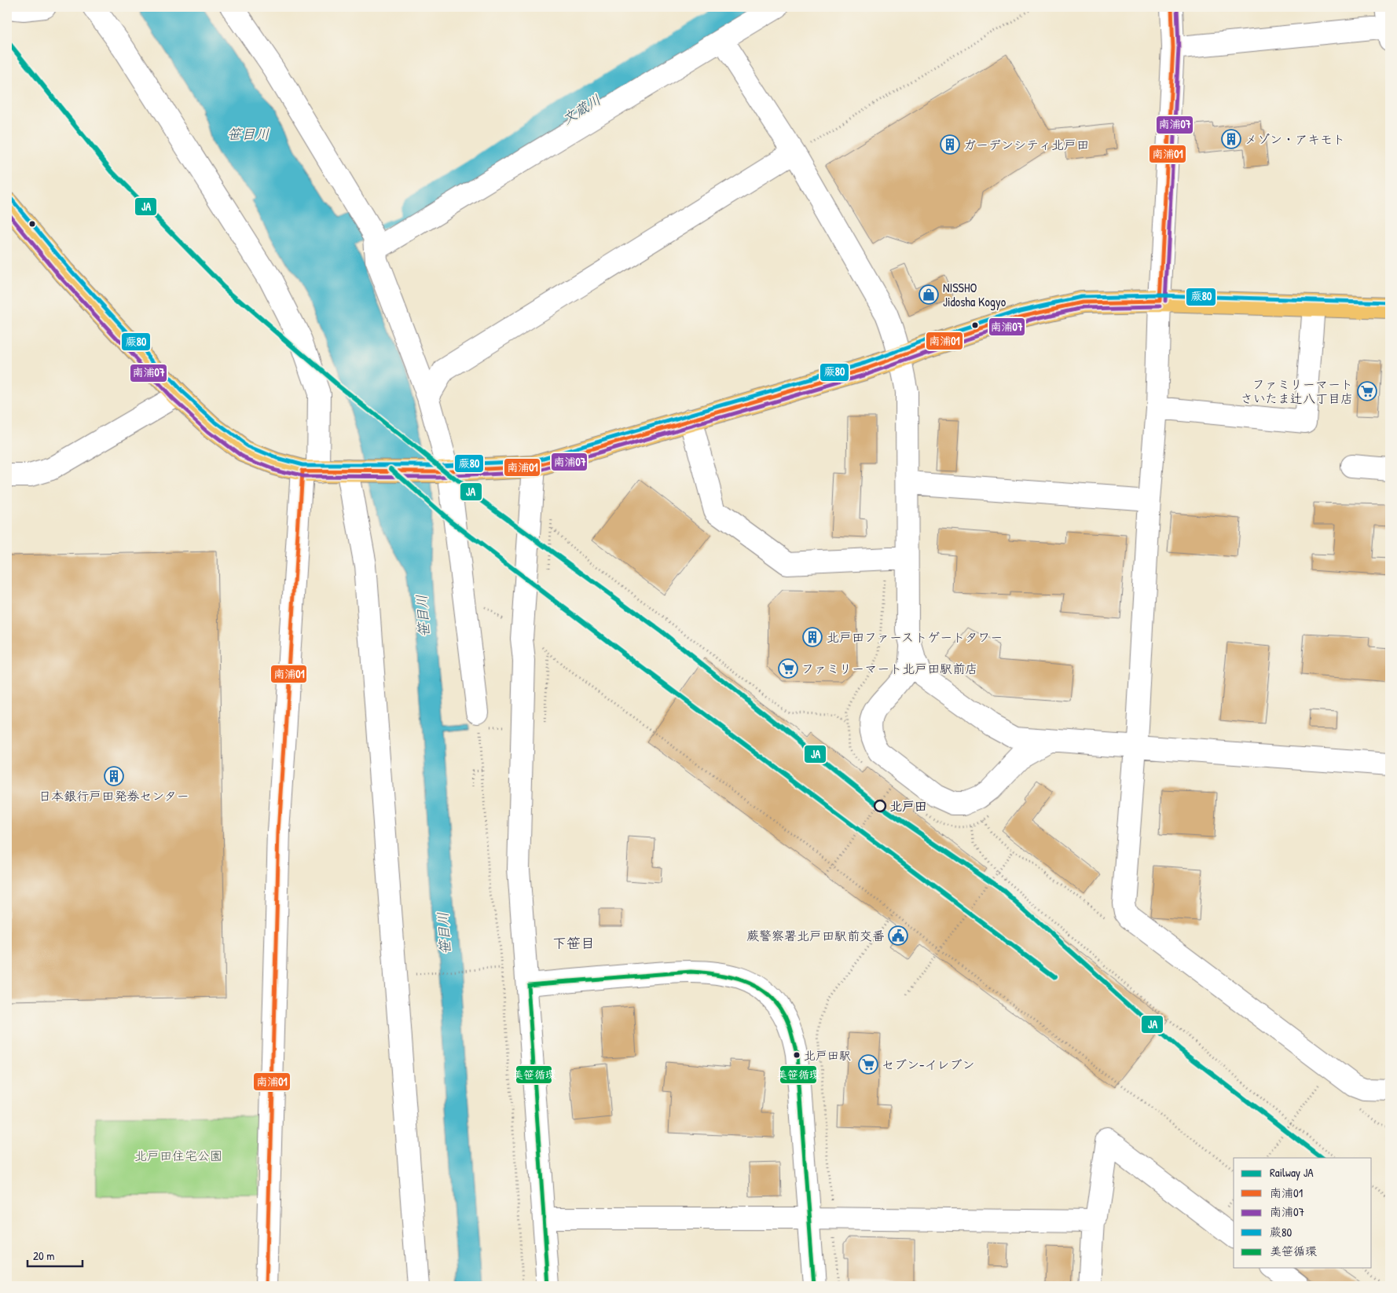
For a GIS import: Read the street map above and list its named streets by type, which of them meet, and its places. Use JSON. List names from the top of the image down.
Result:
{
  "districts": ["下笹目"],
  "water": ["文蔵川", "笹目川"],
  "parks": ["北戸田住宅公園"],
  "places": {
    "building": [
      "メゾン・アキモト",
      "ガーデンシティ北戸田",
      "北戸田ファーストゲートタワー",
      "日本銀行戸田発券センター"
    ],
    "shop": ["NISSHO Jidosha Kogyo"],
    "supermarket": ["ファミリーマート さいたま辻八丁目店", "ファミリーマート北戸田駅前店", "セブン-イレブン"],
    "other": ["北戸田", "北戸田駅"],
    "public building": ["蕨警察署北戸田駅前交番"]
  },
  "lines": [
    "transit line 南浦01",
    "transit line 南浦07",
    "rail line JA",
    "transit line 蕨80",
    "transit line 美笹循環"
  ],
  "legend": [
    "Railway JA",
    "南浦01",
    "南浦07",
    "蕨80",
    "美笹循環"
  ],
  "scale_bar": "20 m"
}
